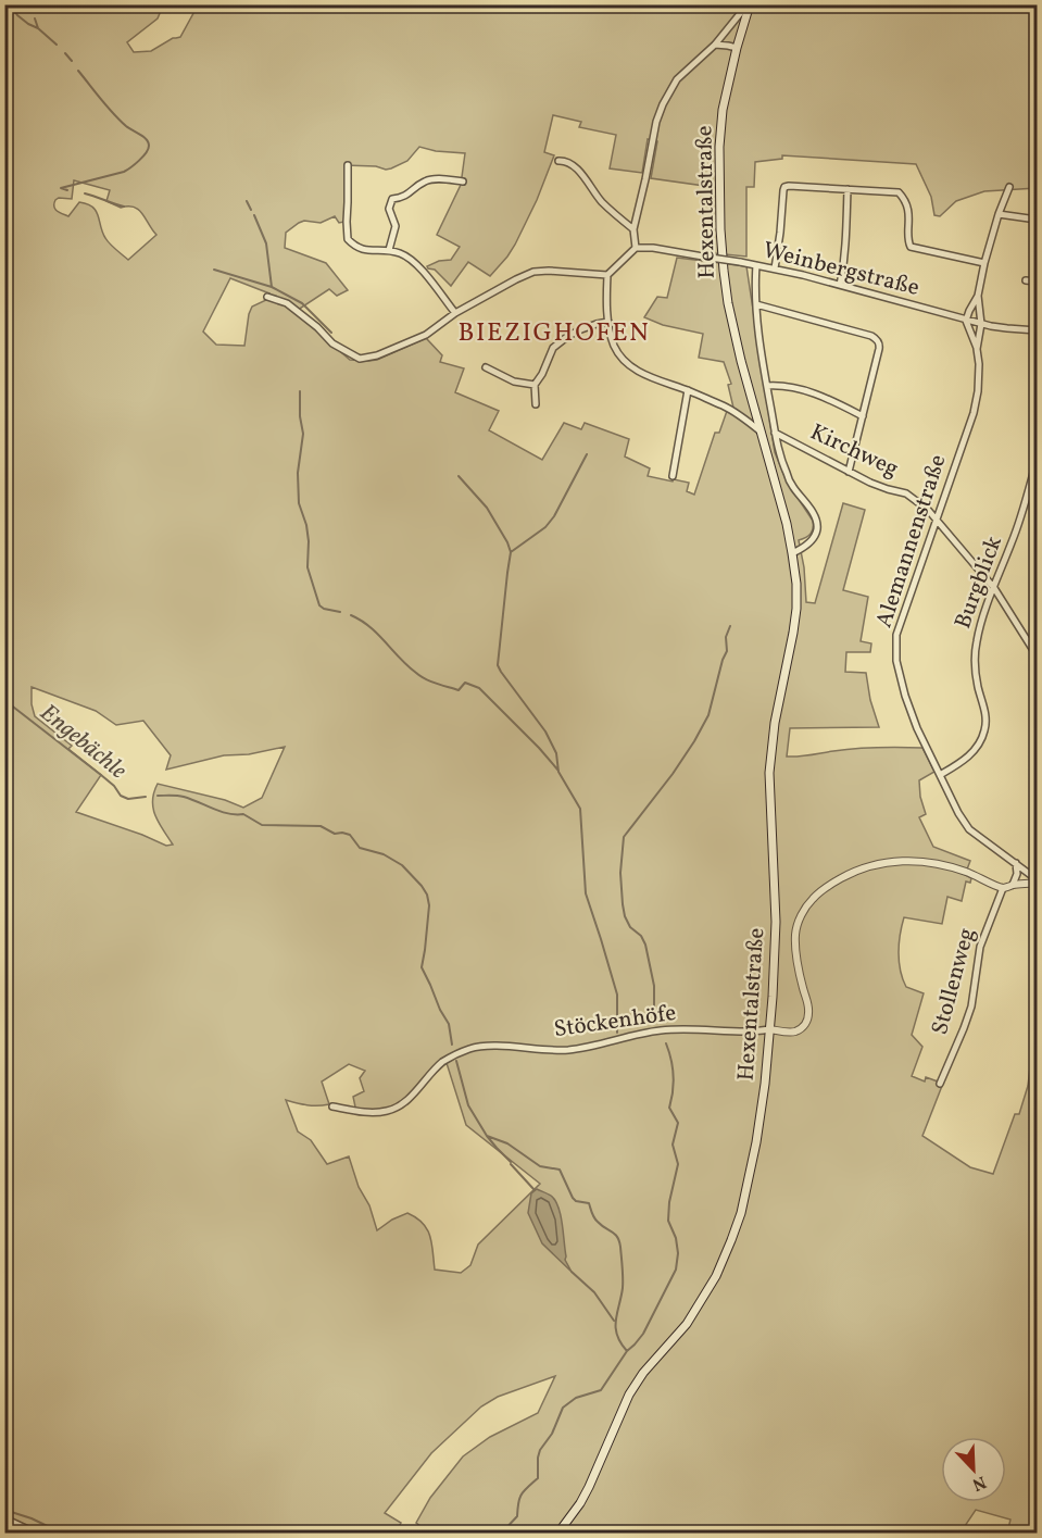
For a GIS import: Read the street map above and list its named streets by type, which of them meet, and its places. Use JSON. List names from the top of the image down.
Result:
{
  "streets": {
    "main road": ["Hexentalstraße"],
    "street": [
      "Weinbergstraße",
      "Kirchweg",
      "Alemannenstraße",
      "Burgblick",
      "Stollenweg",
      "Stöckenhöfe"
    ]
  },
  "crossings": [
    ["Hexentalstraße", "Weinbergstraße"],
    ["Hexentalstraße", "Stöckenhöfe"],
    ["Weinbergstraße", "Alemannenstraße"],
    ["Kirchweg", "Alemannenstraße"],
    ["Kirchweg", "Burgblick"],
    ["Alemannenstraße", "Burgblick"]
  ],
  "districts": ["BIEZIGHOFEN"],
  "water": ["Engebächle"],
  "north": "bottom right"
}
